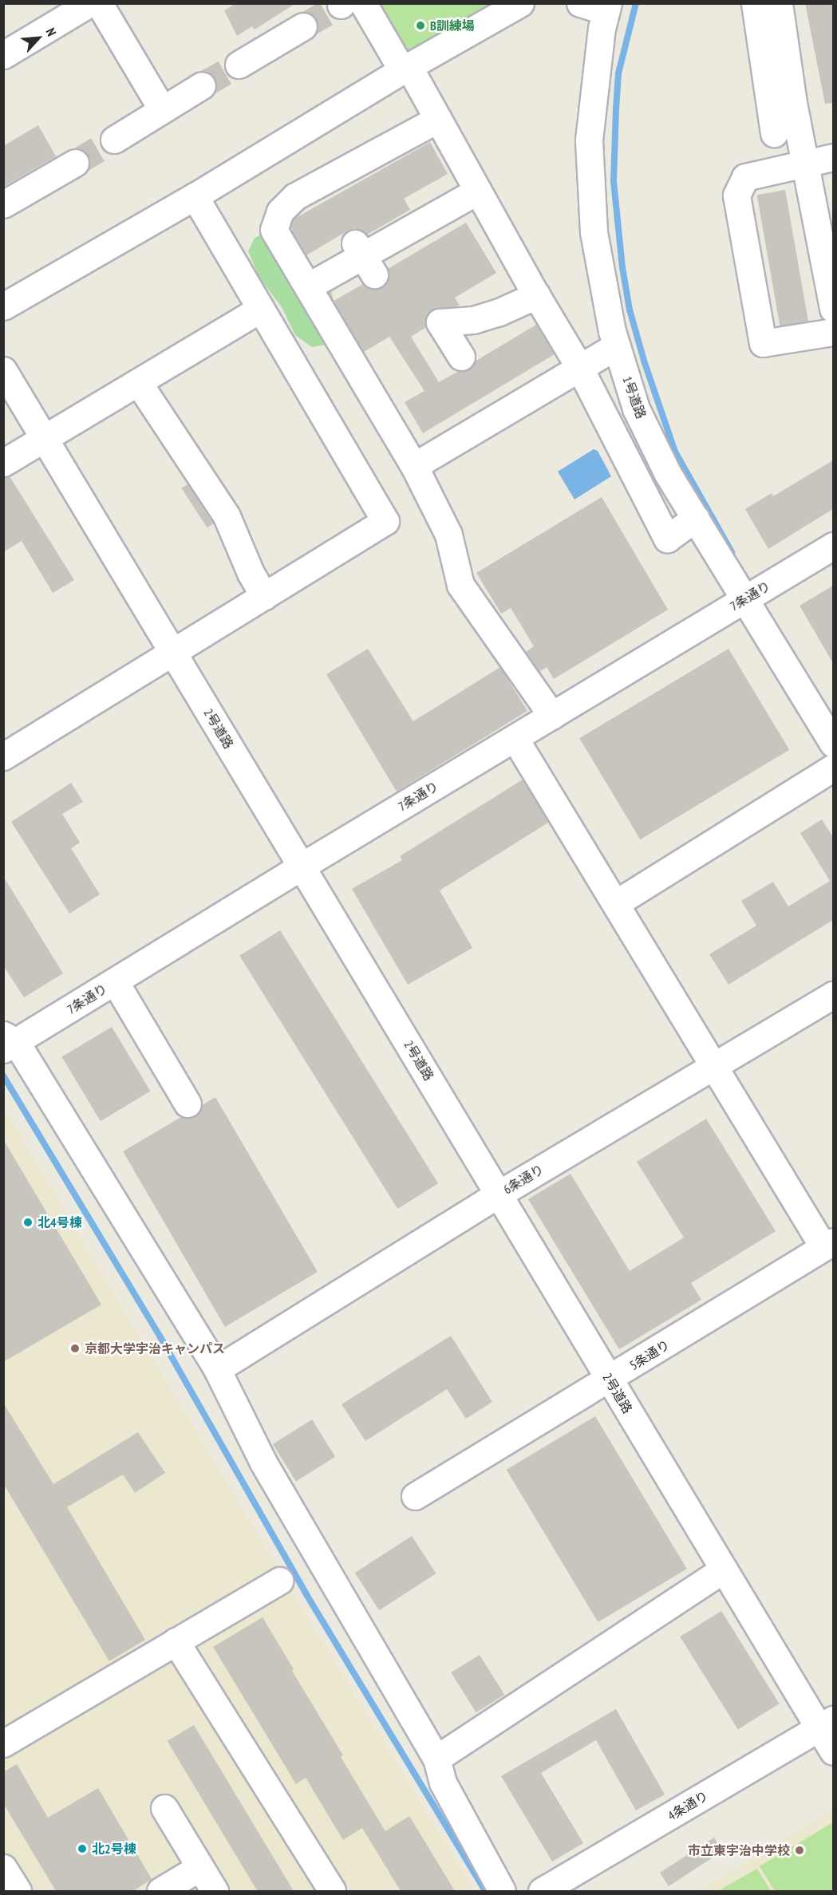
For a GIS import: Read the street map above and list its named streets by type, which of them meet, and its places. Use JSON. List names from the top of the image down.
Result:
{
  "streets": {
    "lane": [
      "1号道路",
      "7条通り",
      "2号道路",
      "6条通り",
      "5条通り",
      "4条通り"
    ]
  },
  "crossings": [
    ["1号道路", "7条通り"],
    ["7条通り", "2号道路"],
    ["2号道路", "6条通り"],
    ["2号道路", "5条通り"],
    ["2号道路", "4条通り"]
  ],
  "places": [
    "B訓練場",
    "北4号棟",
    "京都大学宇治キャンパス",
    "北2号棟",
    "市立東宇治中学校"
  ],
  "north": "top right"
}
